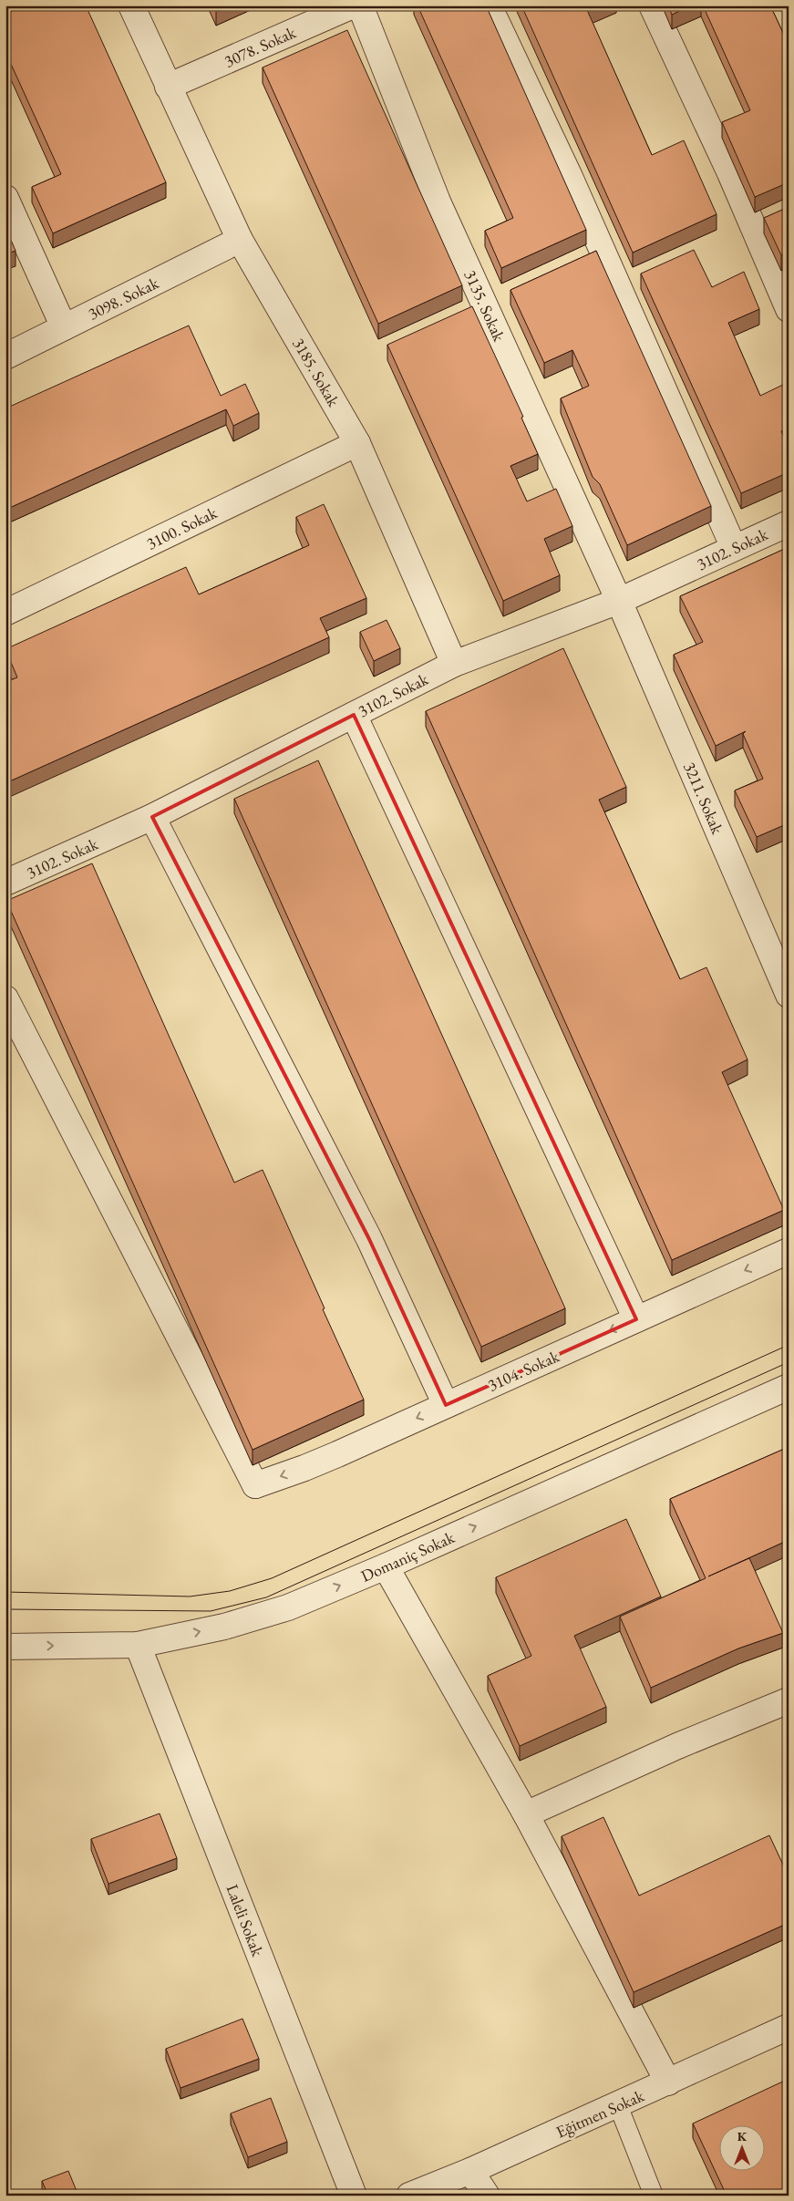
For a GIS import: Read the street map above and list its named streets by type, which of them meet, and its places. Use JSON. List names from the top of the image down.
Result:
{
  "streets": {
    "street": [
      "3078. Sokak",
      "3098. Sokak",
      "3135. Sokak",
      "3185. Sokak",
      "3100. Sokak",
      "3102. Sokak",
      "3211. Sokak",
      "3104. Sokak",
      "Domaniç Sokak",
      "Laleli Sokak",
      "Eğitmen Sokak"
    ]
  },
  "crossings": [
    ["3078. Sokak", "3185. Sokak"],
    ["3098. Sokak", "3185. Sokak"],
    ["3135. Sokak", "3102. Sokak"],
    ["3135. Sokak", "3211. Sokak"],
    ["3185. Sokak", "3100. Sokak"],
    ["3185. Sokak", "3102. Sokak"],
    ["3102. Sokak", "3211. Sokak"],
    ["Domaniç Sokak", "Laleli Sokak"]
  ],
  "one_way": ["Domaniç Sokak"],
  "north": "top"
}
